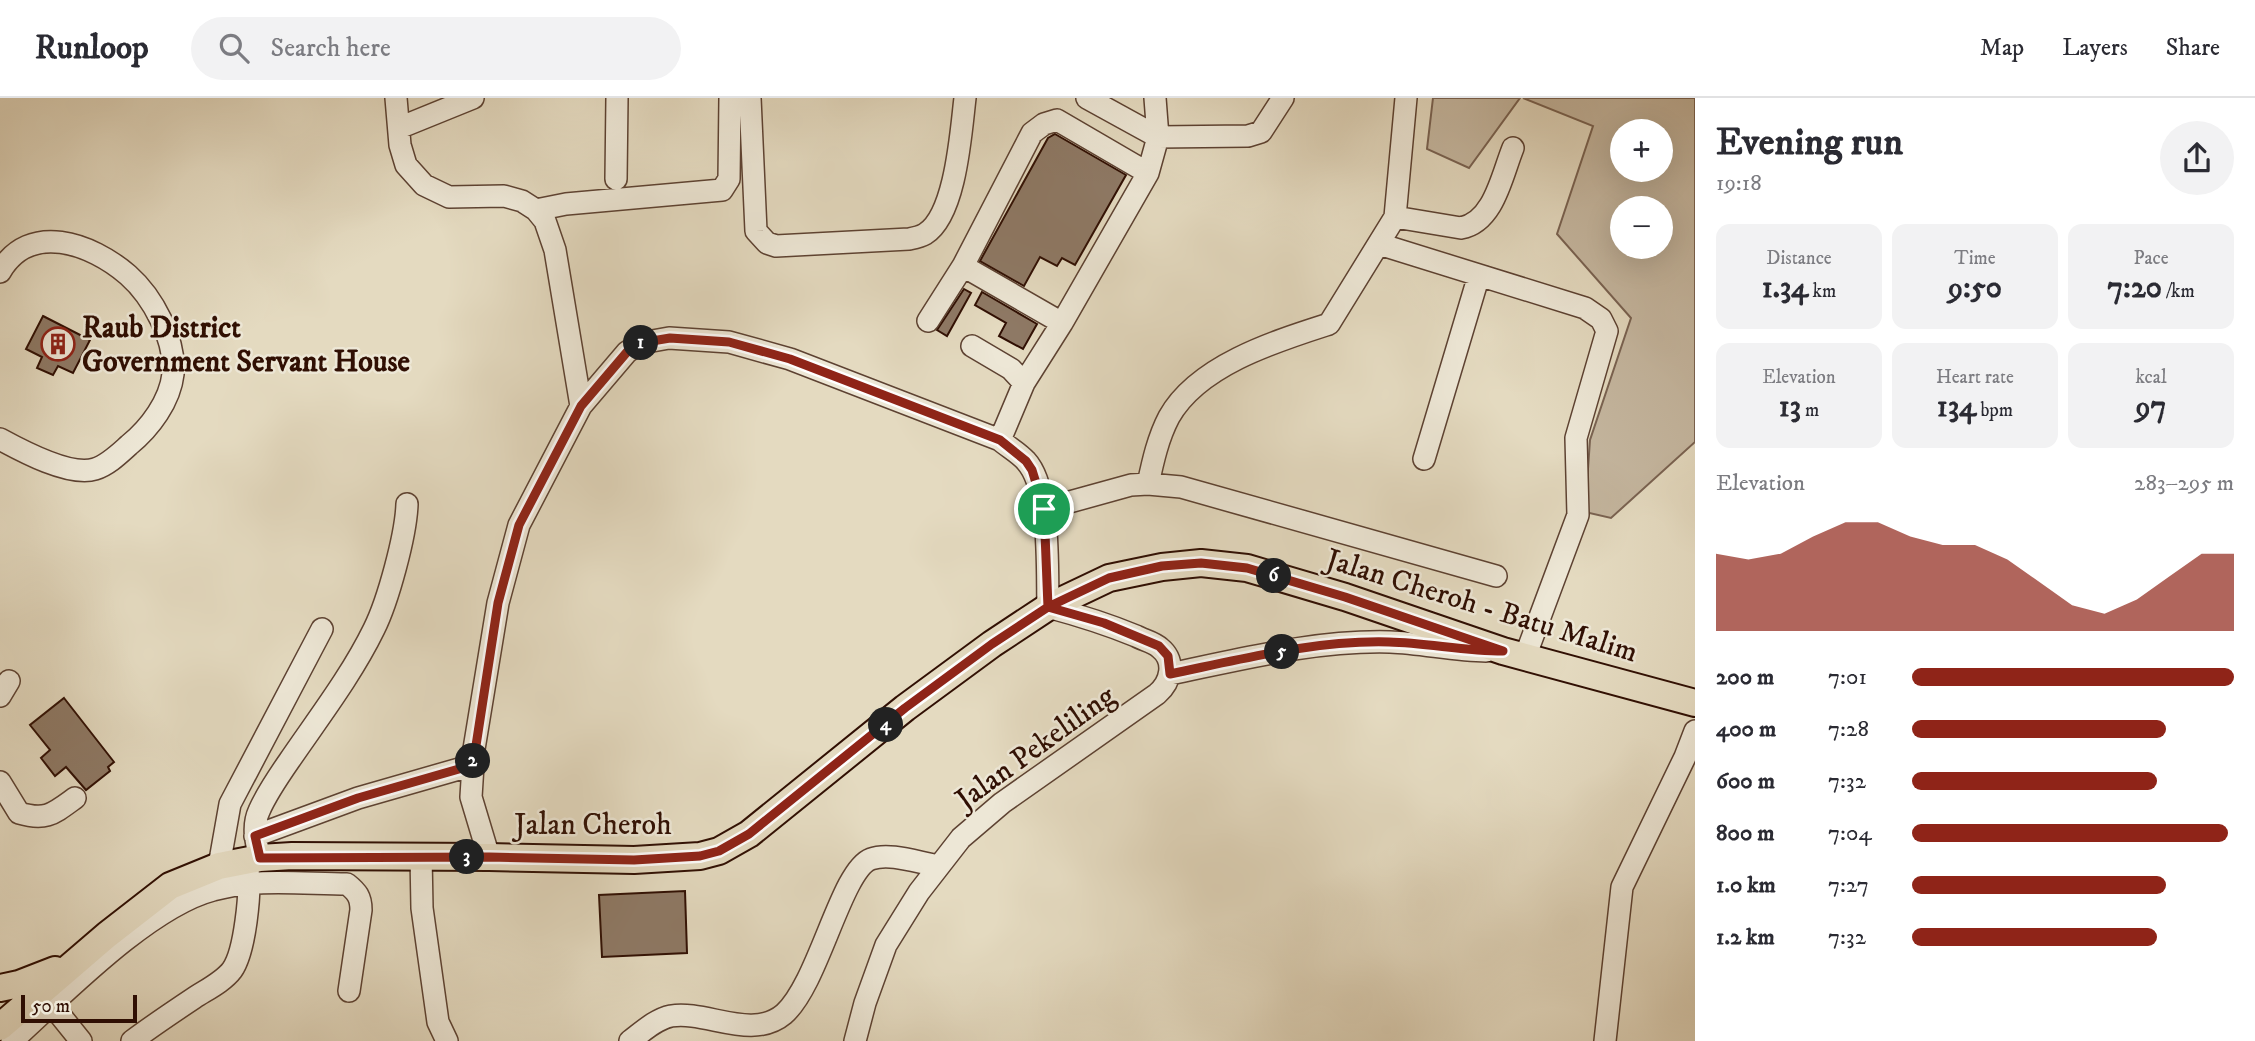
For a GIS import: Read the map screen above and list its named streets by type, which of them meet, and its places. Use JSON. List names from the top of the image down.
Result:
{
  "streets": {
    "main road": ["Jalan Cheroh - Batu Malim", "Jalan Cheroh"],
    "street": ["Jalan Pekeliling"]
  },
  "crossings": [
    ["Jalan Cheroh - Batu Malim", "Jalan Cheroh"]
  ],
  "places": {
    "building": ["Raub District Government Servant House"]
  },
  "scale_bar": "50 m",
  "page": {
    "header": "Runloop",
    "search": "Search here",
    "nav": ["Map", "Layers", "Share"],
    "heading": ["Evening run", "19:18"],
    "map_buttons": ["+", "−"],
    "stats": [
      ["Distance", "1.34 km"],
      ["Time", "9:50"],
      ["Pace", "7:20 /km"],
      ["Elevation", "13 m"],
      ["Heart rate", "134 bpm"],
      ["kcal", "97"]
    ],
    "pins": [
      "1",
      "6",
      "5",
      "4",
      "2",
      "3"
    ],
    "chart": ["Elevation", "283–295 m"],
    "list": [
      {
        "name": "200 m",
        "note": "7:01"
      },
      {
        "name": "400 m",
        "note": "7:28"
      },
      {
        "name": "600 m",
        "note": "7:32"
      },
      {
        "name": "800 m",
        "note": "7:04"
      },
      {
        "name": "1.0 km",
        "note": "7:27"
      },
      {
        "name": "1.2 km",
        "note": "7:32"
      }
    ],
    "scale": "50 m"
  }
}
